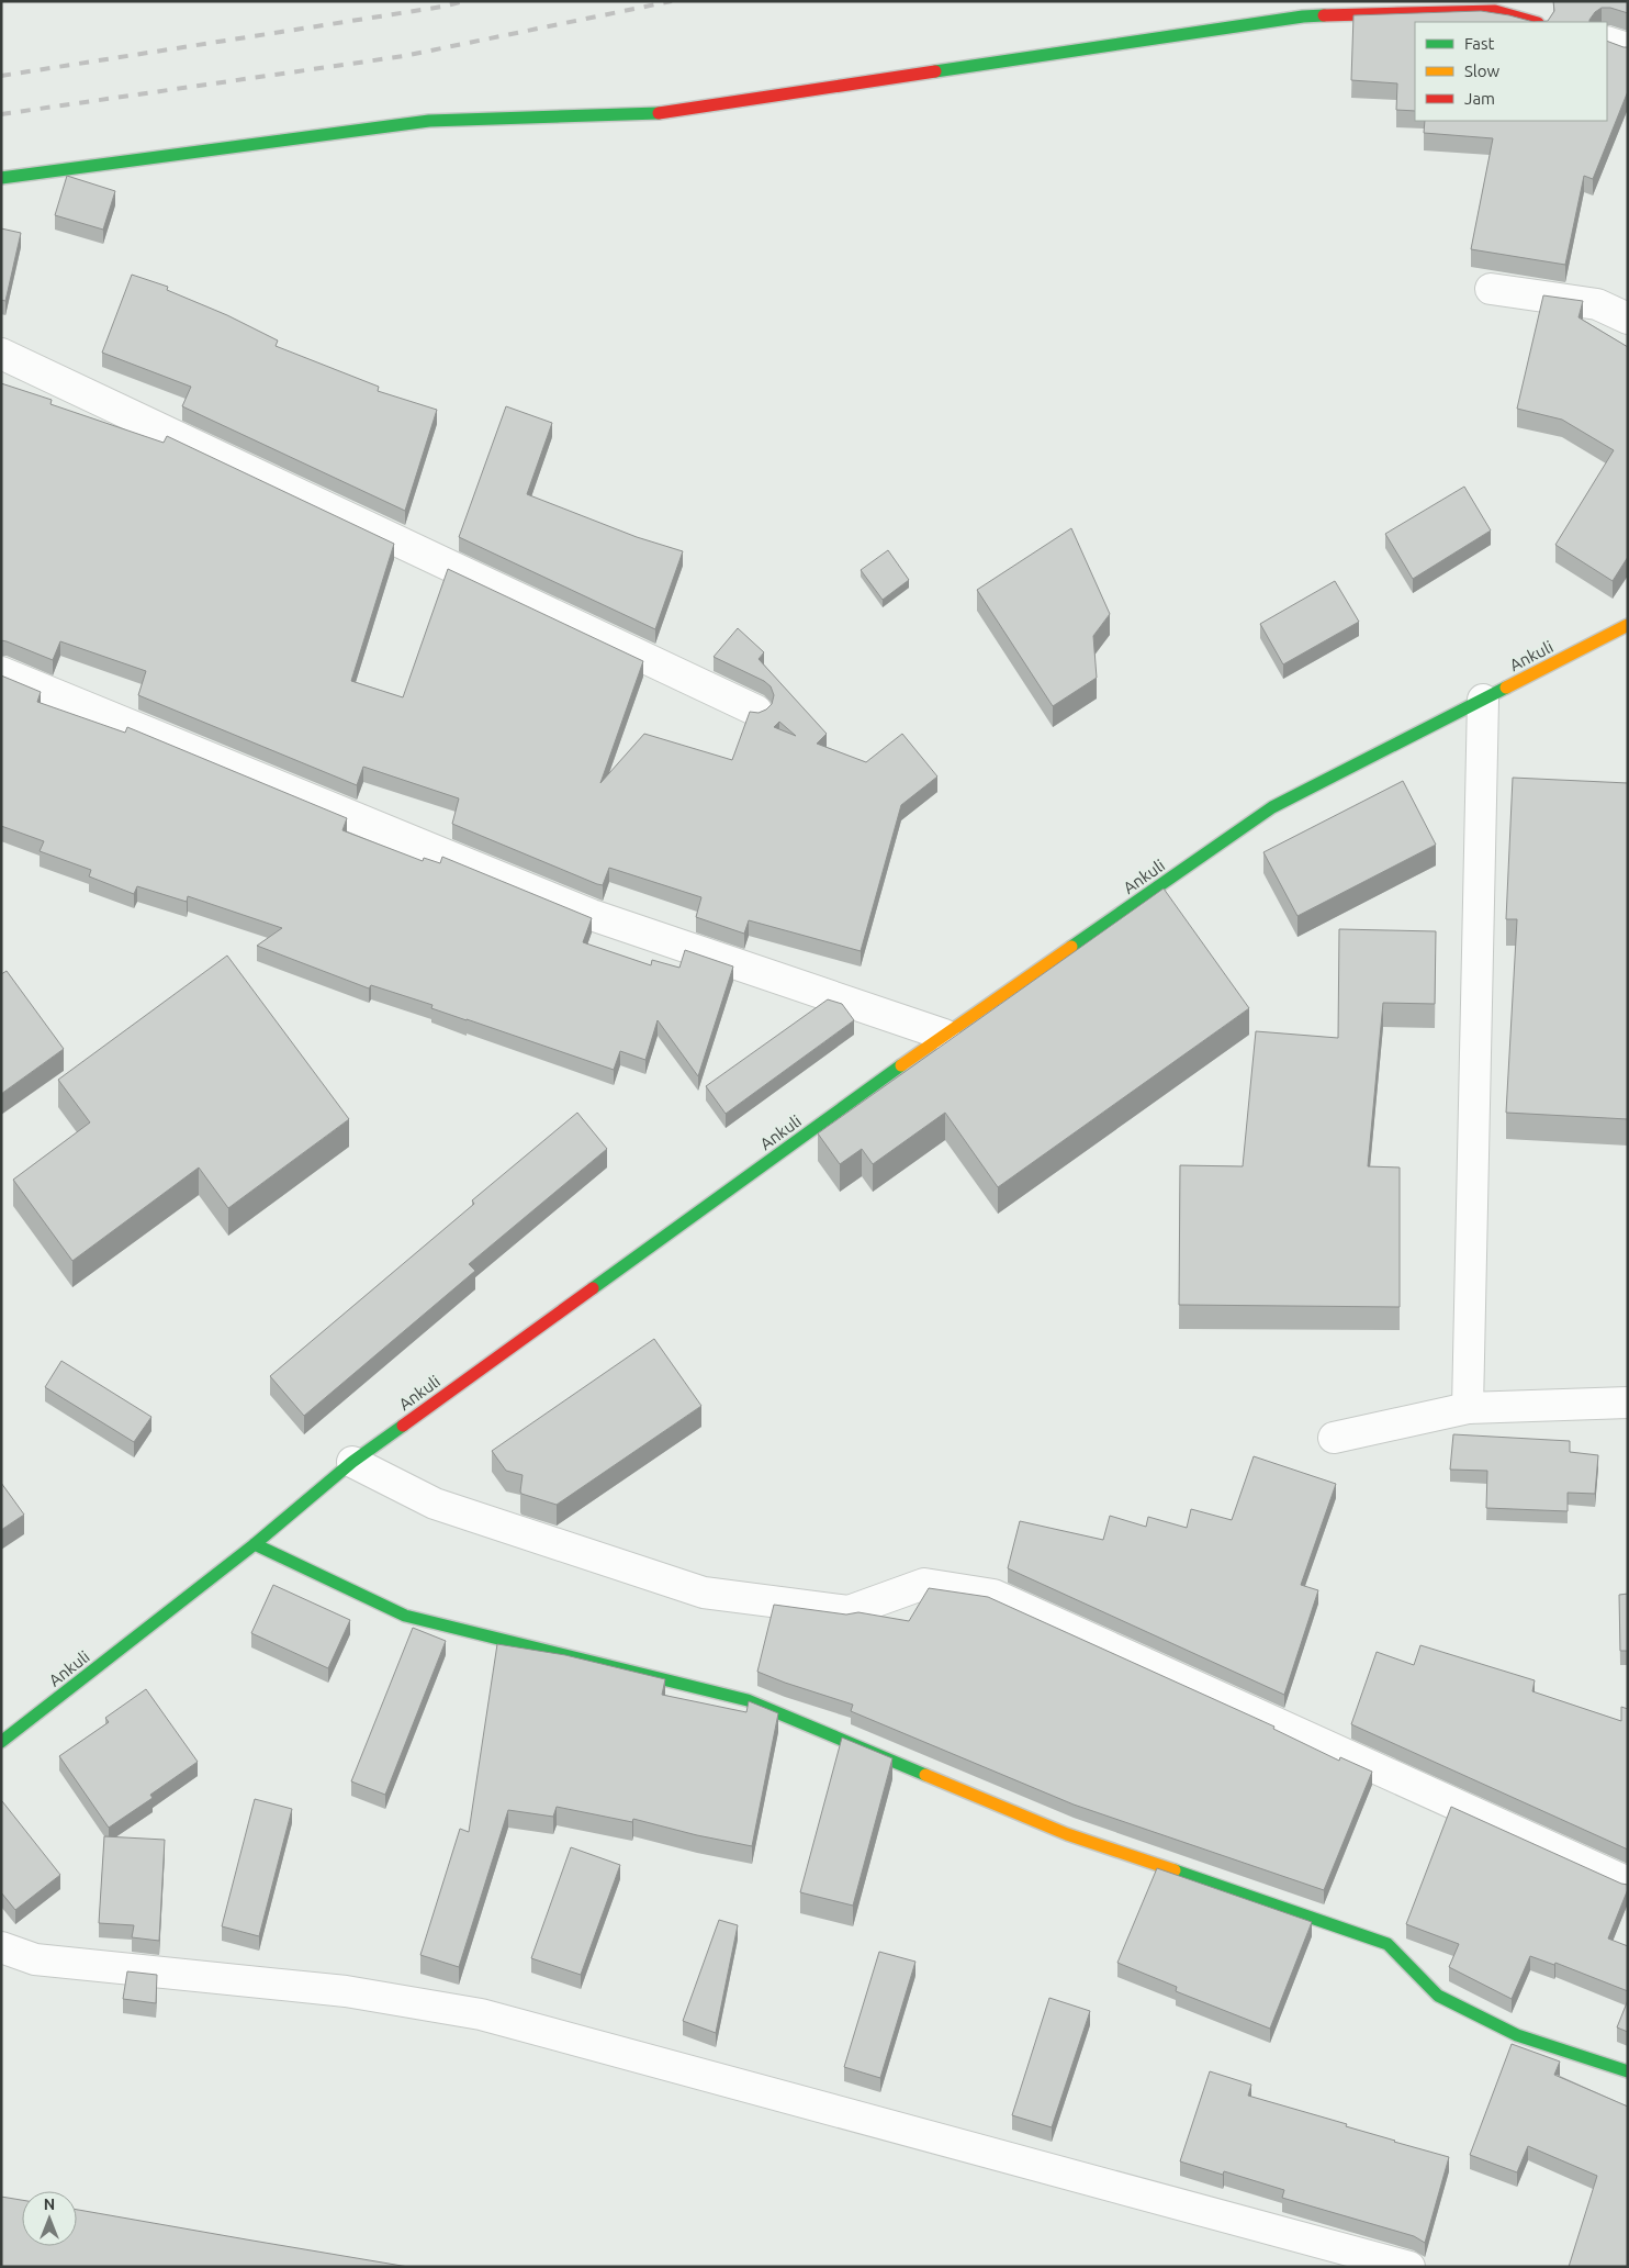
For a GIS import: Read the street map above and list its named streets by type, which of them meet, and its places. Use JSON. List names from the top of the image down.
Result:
{
  "streets": {
    "street": ["Ankuli"]
  },
  "legend": ["Fast", "Slow", "Jam"],
  "north": "top"
}
